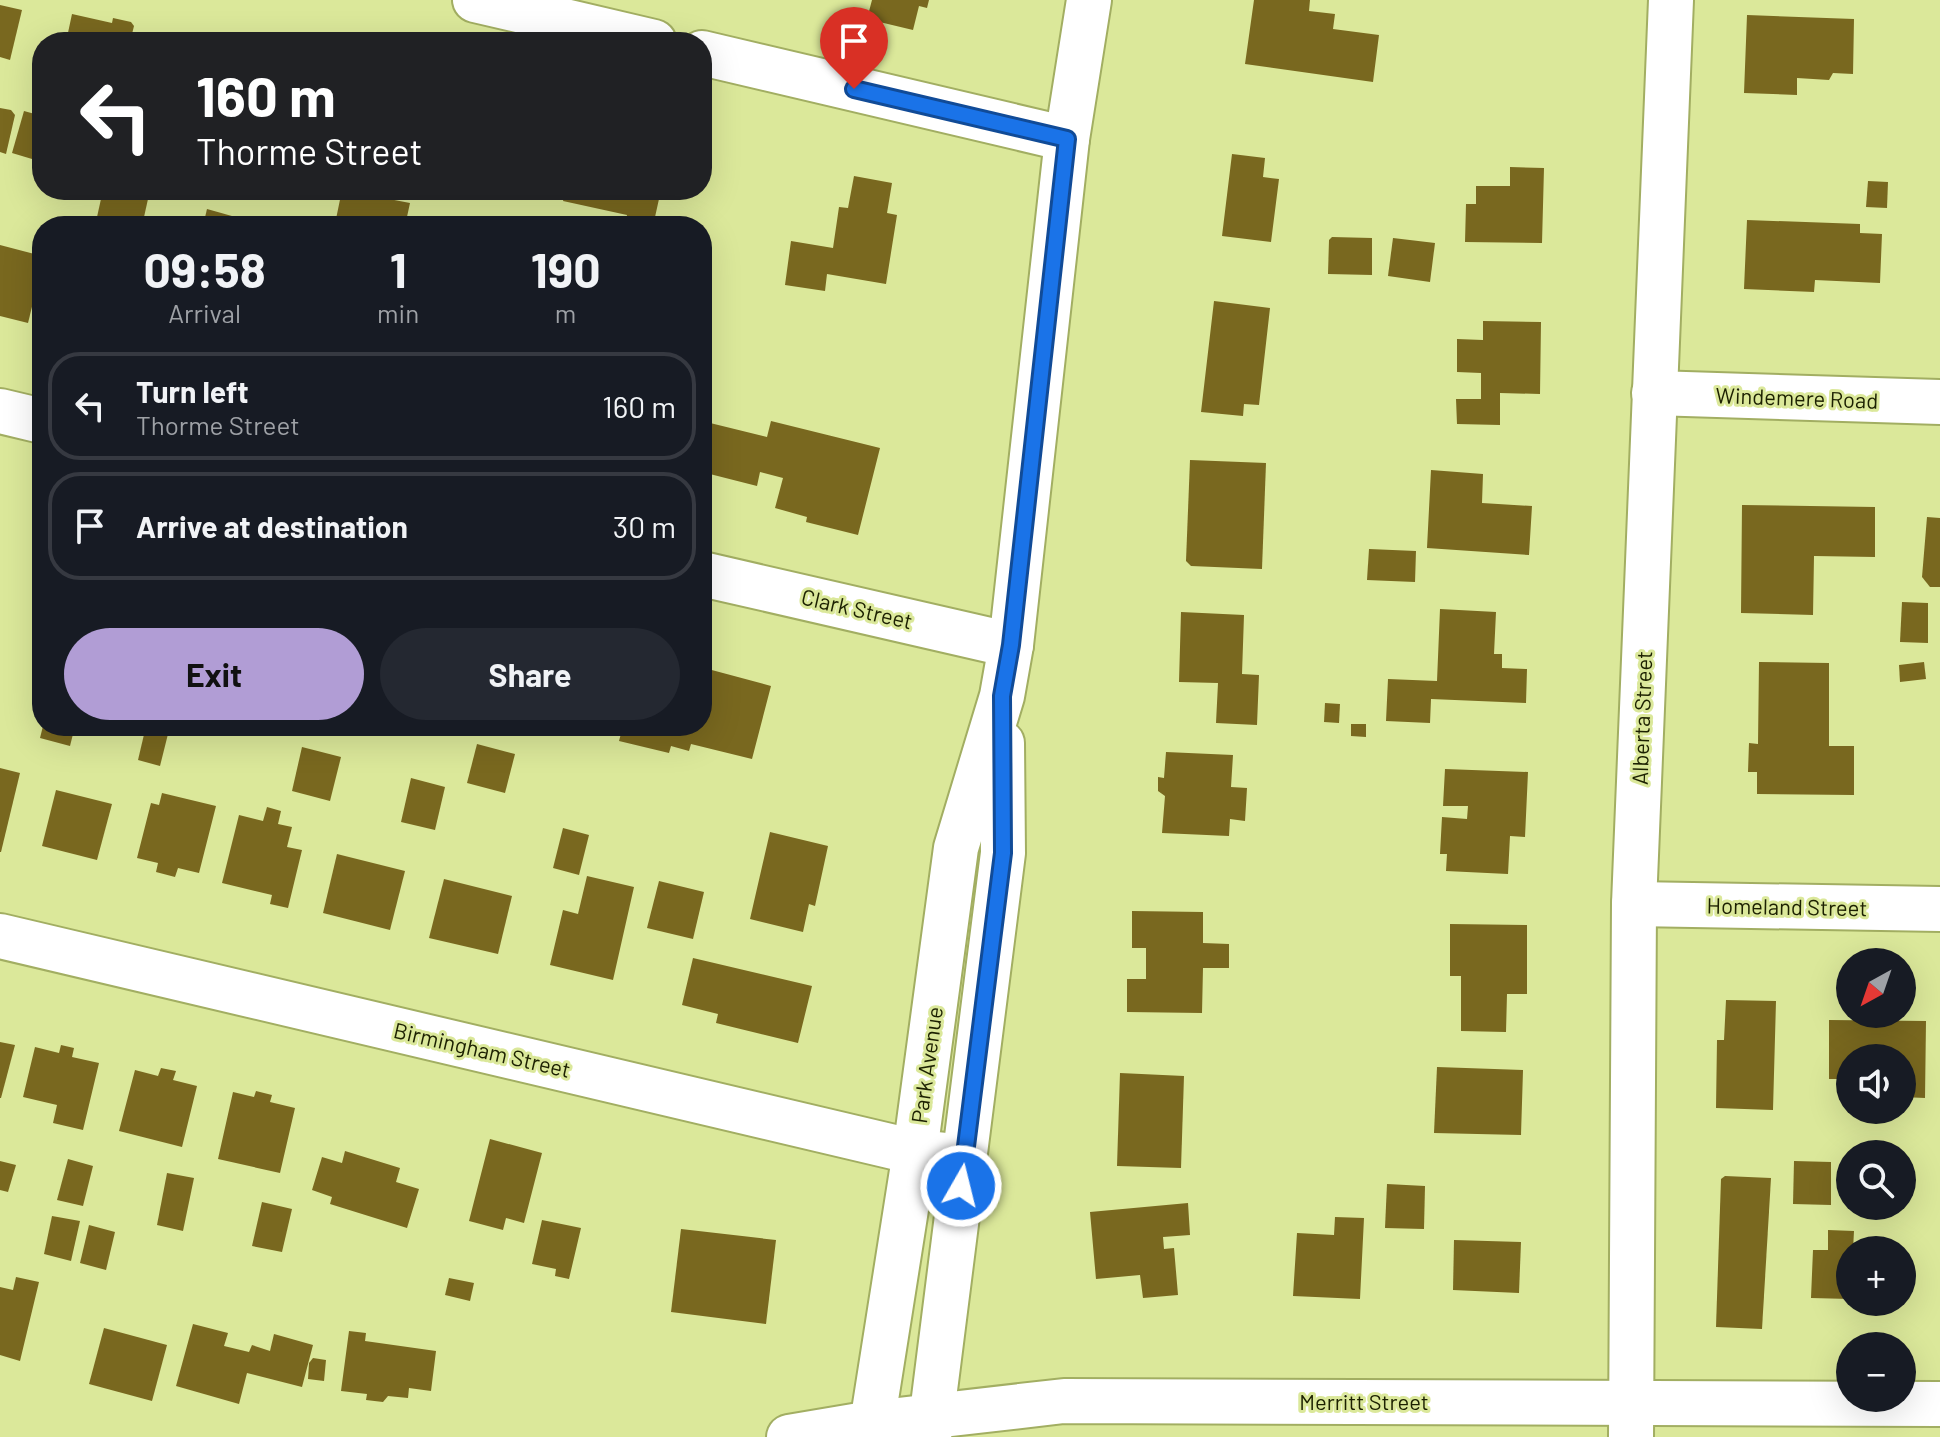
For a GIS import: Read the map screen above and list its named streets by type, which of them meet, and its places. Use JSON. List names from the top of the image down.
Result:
{
  "streets": {
    "street": [
      "Windemere Road",
      "Clark Street",
      "Alberta Street",
      "Homeland Street",
      "Birmingham Street",
      "Park Avenue",
      "Merritt Street"
    ]
  },
  "crossings": [
    ["Windemere Road", "Alberta Street"],
    ["Clark Street", "Park Avenue"],
    ["Alberta Street", "Homeland Street"],
    ["Alberta Street", "Merritt Street"],
    ["Birmingham Street", "Park Avenue"],
    ["Park Avenue", "Merritt Street"]
  ],
  "north": "bottom left",
  "page": {
    "turn": ["160 m", "Thorme Street"],
    "eta": [
      "09:58",
      "Arrival",
      "1",
      "min",
      "190",
      "m"
    ],
    "list": [
      {
        "name": "Turn left",
        "note": "Thorme Street",
        "value": "160 m"
      },
      {
        "name": "Arrive at destination",
        "value": "30 m"
      }
    ],
    "buttons": ["Exit", "Share"],
    "map_buttons": ["+", "−"]
  }
}
